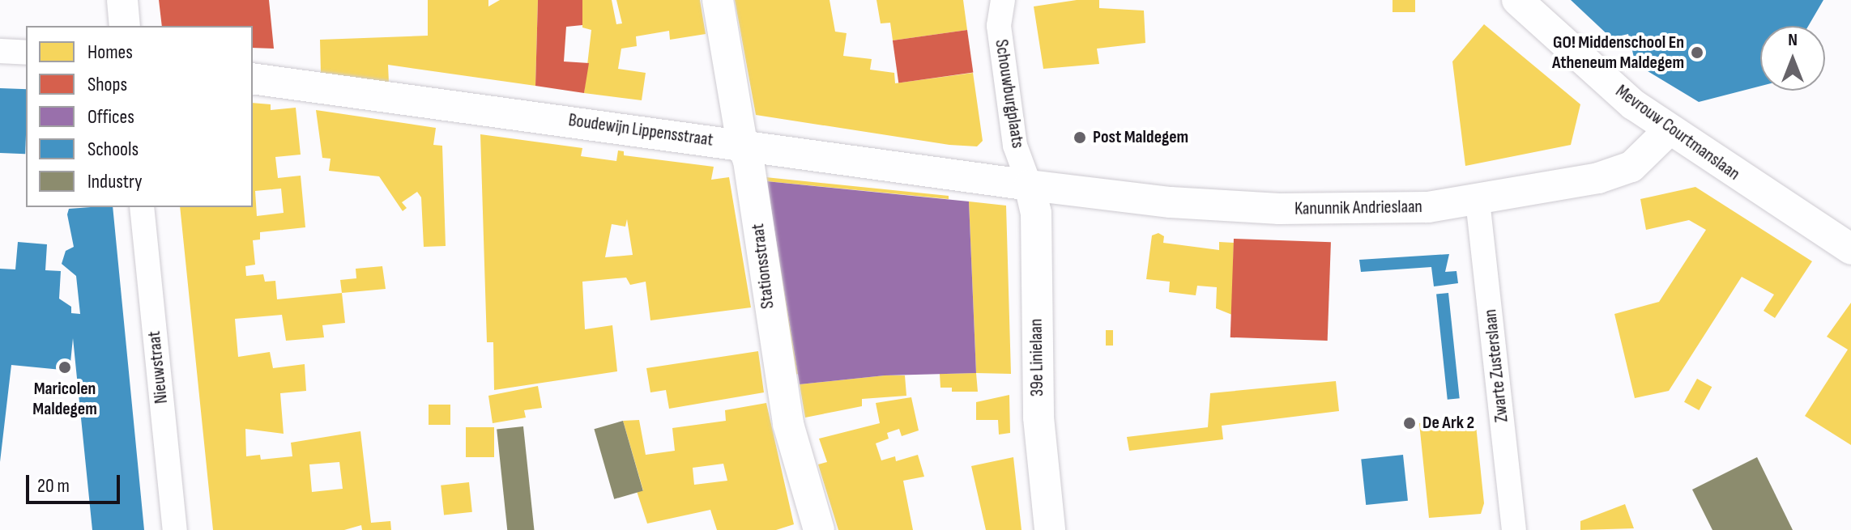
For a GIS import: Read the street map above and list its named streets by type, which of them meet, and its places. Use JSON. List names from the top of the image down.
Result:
{
  "streets": {
    "street": [
      "Schouwburgplaats",
      "Boudewijn Lippensstraat",
      "Mevrouw Courtmanslaan",
      "Kanunnik Andrieslaan",
      "Stationsstraat",
      "39e Linielaan",
      "Zwarte Zusterslaan",
      "Nieuwstraat"
    ]
  },
  "crossings": [
    ["Schouwburgplaats", "Boudewijn Lippensstraat"],
    ["Schouwburgplaats", "Kanunnik Andrieslaan"],
    ["Schouwburgplaats", "39e Linielaan"],
    ["Boudewijn Lippensstraat", "Kanunnik Andrieslaan"],
    ["Boudewijn Lippensstraat", "Stationsstraat"],
    ["Boudewijn Lippensstraat", "39e Linielaan"],
    ["Mevrouw Courtmanslaan", "Kanunnik Andrieslaan"],
    ["Kanunnik Andrieslaan", "39e Linielaan"],
    ["Kanunnik Andrieslaan", "Zwarte Zusterslaan"]
  ],
  "places": [
    "GO! Middenschool En Atheneum Maldegem",
    "Post Maldegem",
    "Maricolen Maldegem",
    "De Ark 2"
  ],
  "legend": [
    "Homes",
    "Shops",
    "Offices",
    "Schools",
    "Industry"
  ],
  "scale_bar": "20 m",
  "north": "top"
}
